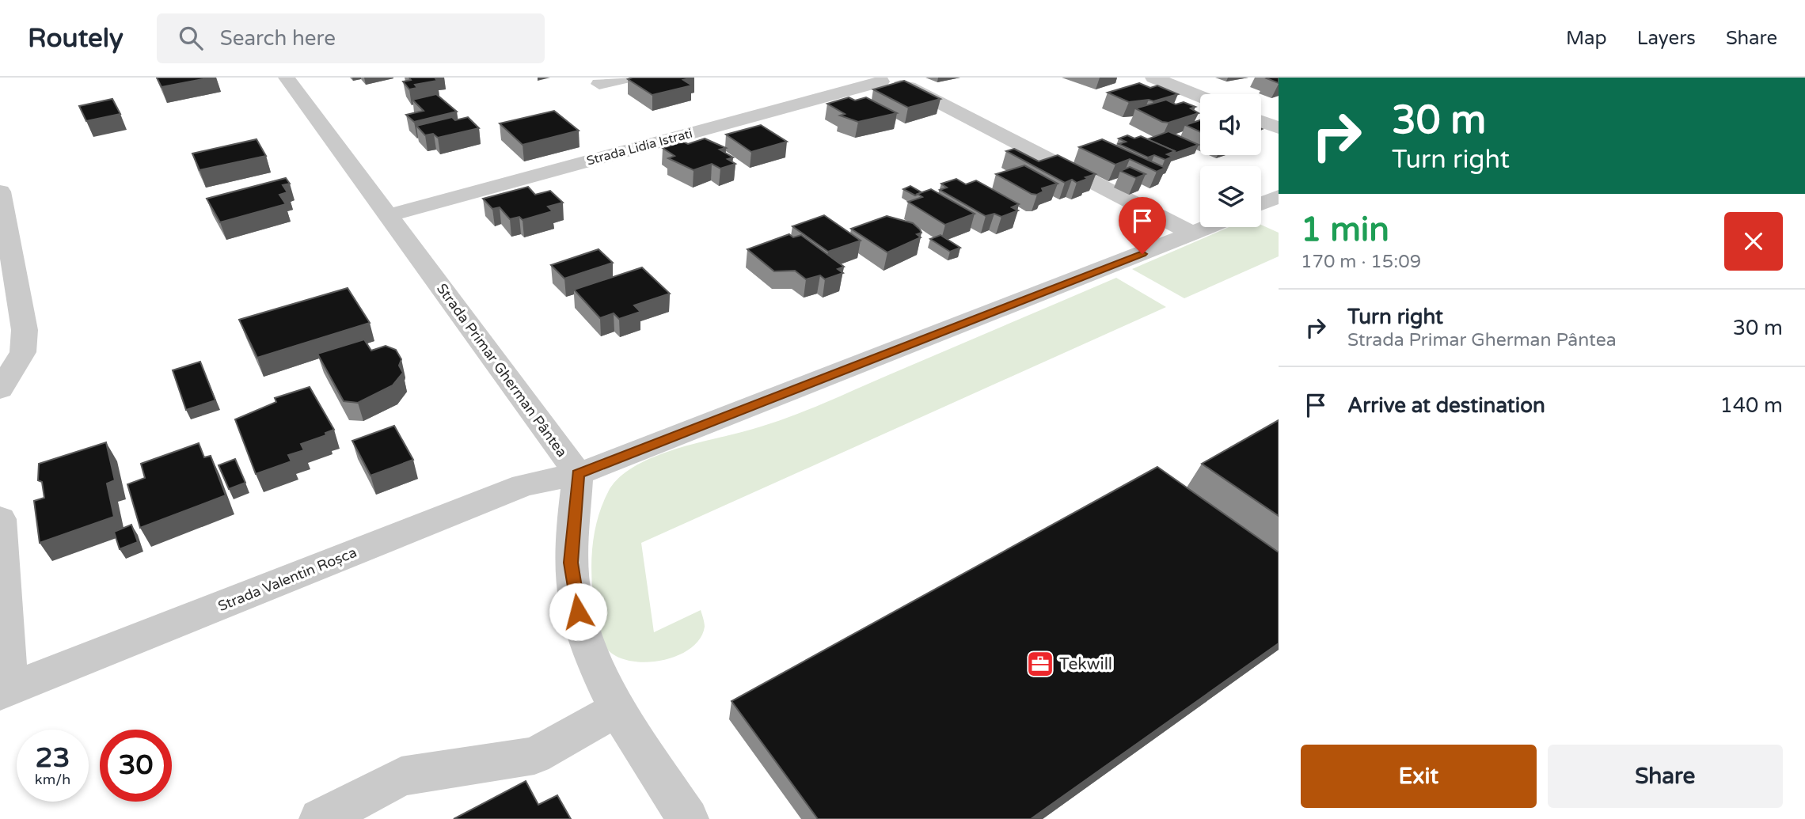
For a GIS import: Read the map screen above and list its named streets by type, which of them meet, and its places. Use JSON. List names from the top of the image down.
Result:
{
  "streets": {
    "street": ["Strada Lidia Istrati", "Strada Primar Gherman Pântea", "Strada Valentin Roșca"]
  },
  "crossings": [
    ["Strada Lidia Istrati", "Strada Primar Gherman Pântea"],
    ["Strada Primar Gherman Pântea", "Strada Valentin Roșca"]
  ],
  "places": {
    "office": ["Tekwill"]
  },
  "page": {
    "header": "Routely",
    "search": "Search here",
    "nav": ["Map", "Layers", "Share"],
    "turn": ["30 m", "Turn right"],
    "heading": ["1 min", "170 m · 15:09"],
    "list": [
      {
        "name": "Turn right",
        "note": "Strada Primar Gherman Pântea",
        "value": "30 m"
      },
      {
        "name": "Arrive at destination",
        "value": "140 m"
      }
    ],
    "speed": "23 km/h",
    "limit": "30",
    "buttons": ["Exit", "Share"]
  }
}
